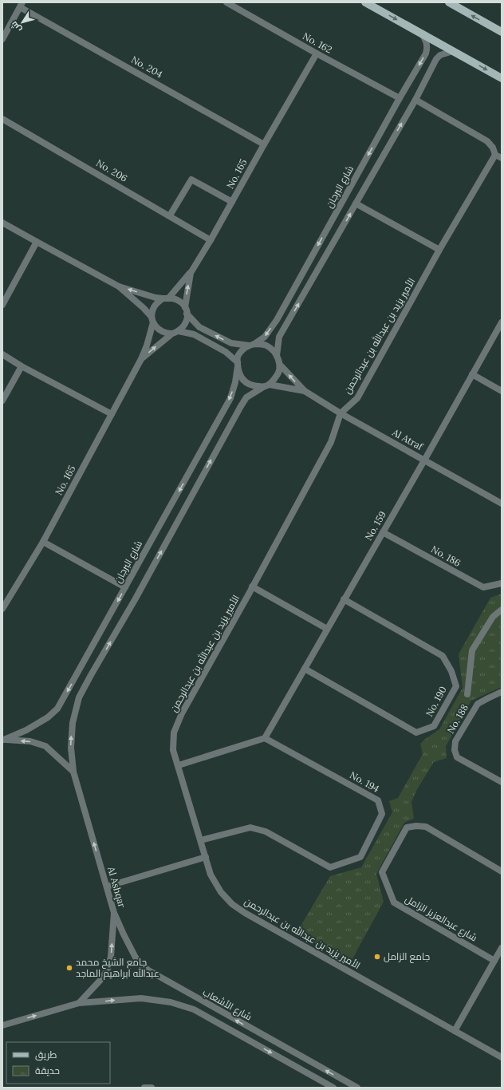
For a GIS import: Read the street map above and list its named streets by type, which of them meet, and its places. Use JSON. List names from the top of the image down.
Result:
{
  "streets": {
    "street": [
      "No. 162",
      "No. 204",
      "No. 206",
      "No. 165",
      "شارع البرجان",
      "الأمير يزيد بن عبدالله بن عبدالرحمن",
      "Al Atraf",
      "No. 159",
      "No. 186",
      "No. 190",
      "No. 188",
      "No. 194",
      "Al Ashqar",
      "شارع عبدالعزيز الزامل",
      "شارع الأشعاب"
    ]
  },
  "crossings": [
    ["No. 162", "No. 165"],
    ["No. 162", "شارع البرجان"],
    ["No. 204", "No. 165"],
    ["No. 206", "No. 165"],
    ["الأمير يزيد بن عبدالله بن عبدالرحمن", "Al Atraf"],
    ["الأمير يزيد بن عبدالله بن عبدالرحمن", "No. 194"],
    ["Al Atraf", "No. 159"],
    ["No. 159", "No. 186"],
    ["No. 159", "No. 190"],
    ["No. 159", "No. 194"],
    ["Al Ashqar", "شارع الأشعاب"]
  ],
  "one_way": ["Al Ashqar"],
  "places": ["جامع الزامل", "جامع الشيخ محمد عبدالله ابراهيم الماجد"],
  "legend": ["طريق", "حديقة"],
  "north": "bottom left"
}
